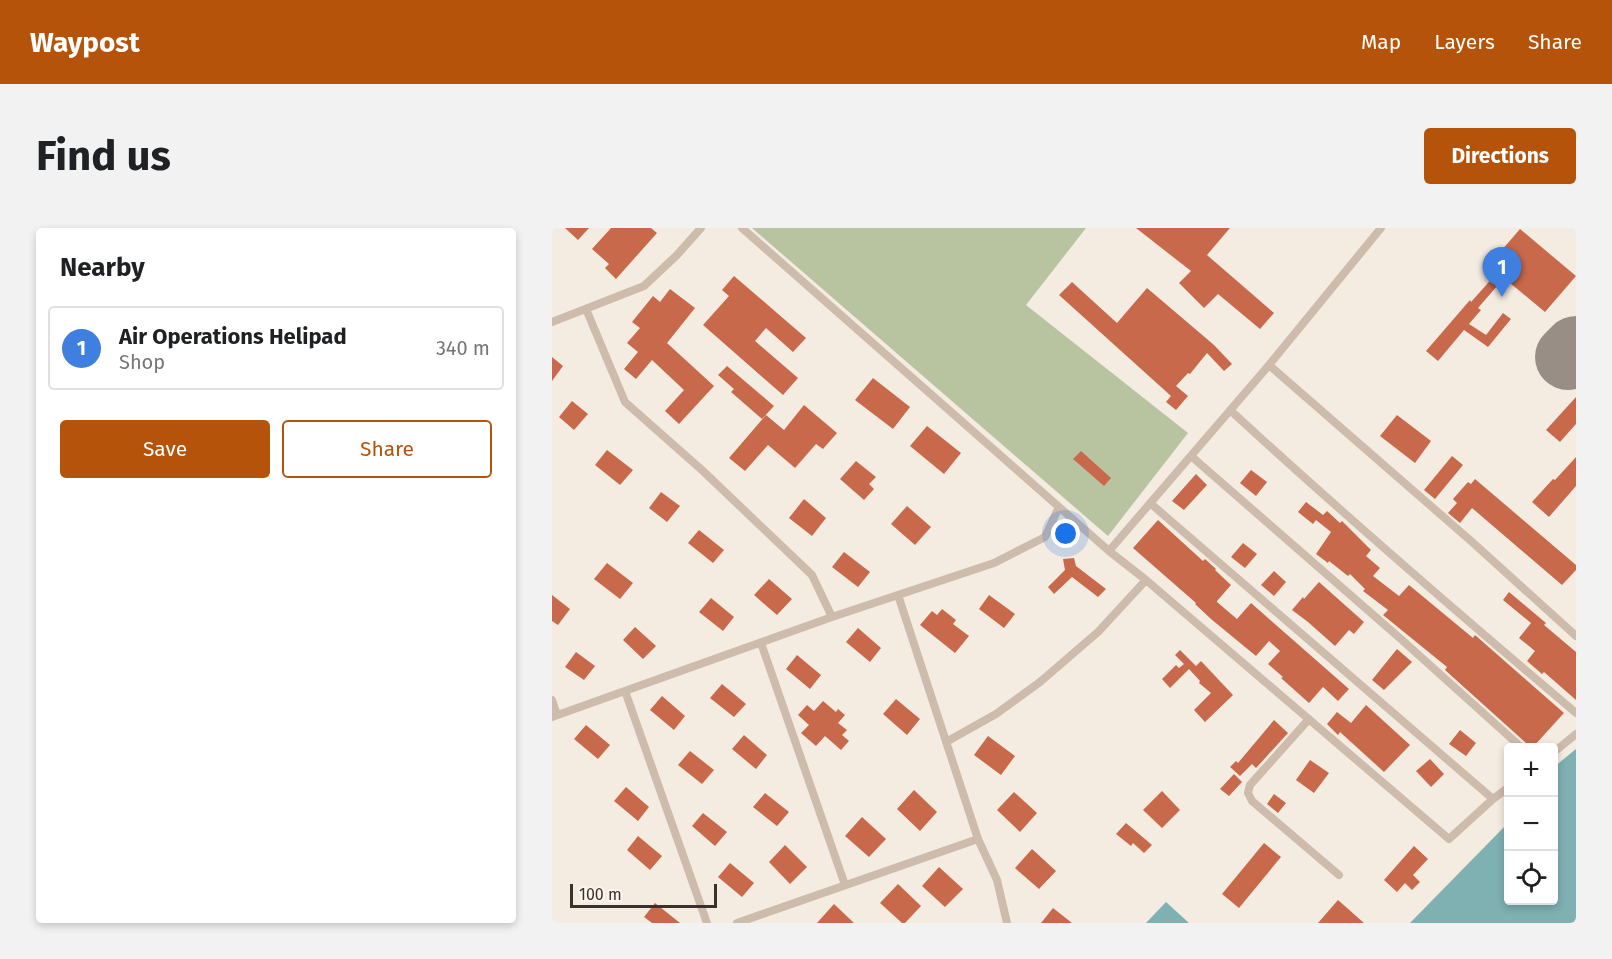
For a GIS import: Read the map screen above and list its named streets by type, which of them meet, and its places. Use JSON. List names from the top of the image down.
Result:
{
  "scale_bar": "100 m",
  "page": {
    "header": "Waypost",
    "nav": ["Map", "Layers", "Share"],
    "buttons": [
      "Directions",
      ["Save", "Share"]
    ],
    "title": "Find us",
    "heading": "Nearby",
    "pins": "1",
    "list": [
      {
        "mark": "1",
        "name": "Air Operations Helipad",
        "note": "Shop",
        "value": "340 m"
      }
    ],
    "map_buttons": ["+", "−"],
    "scale": "100 m"
  }
}
